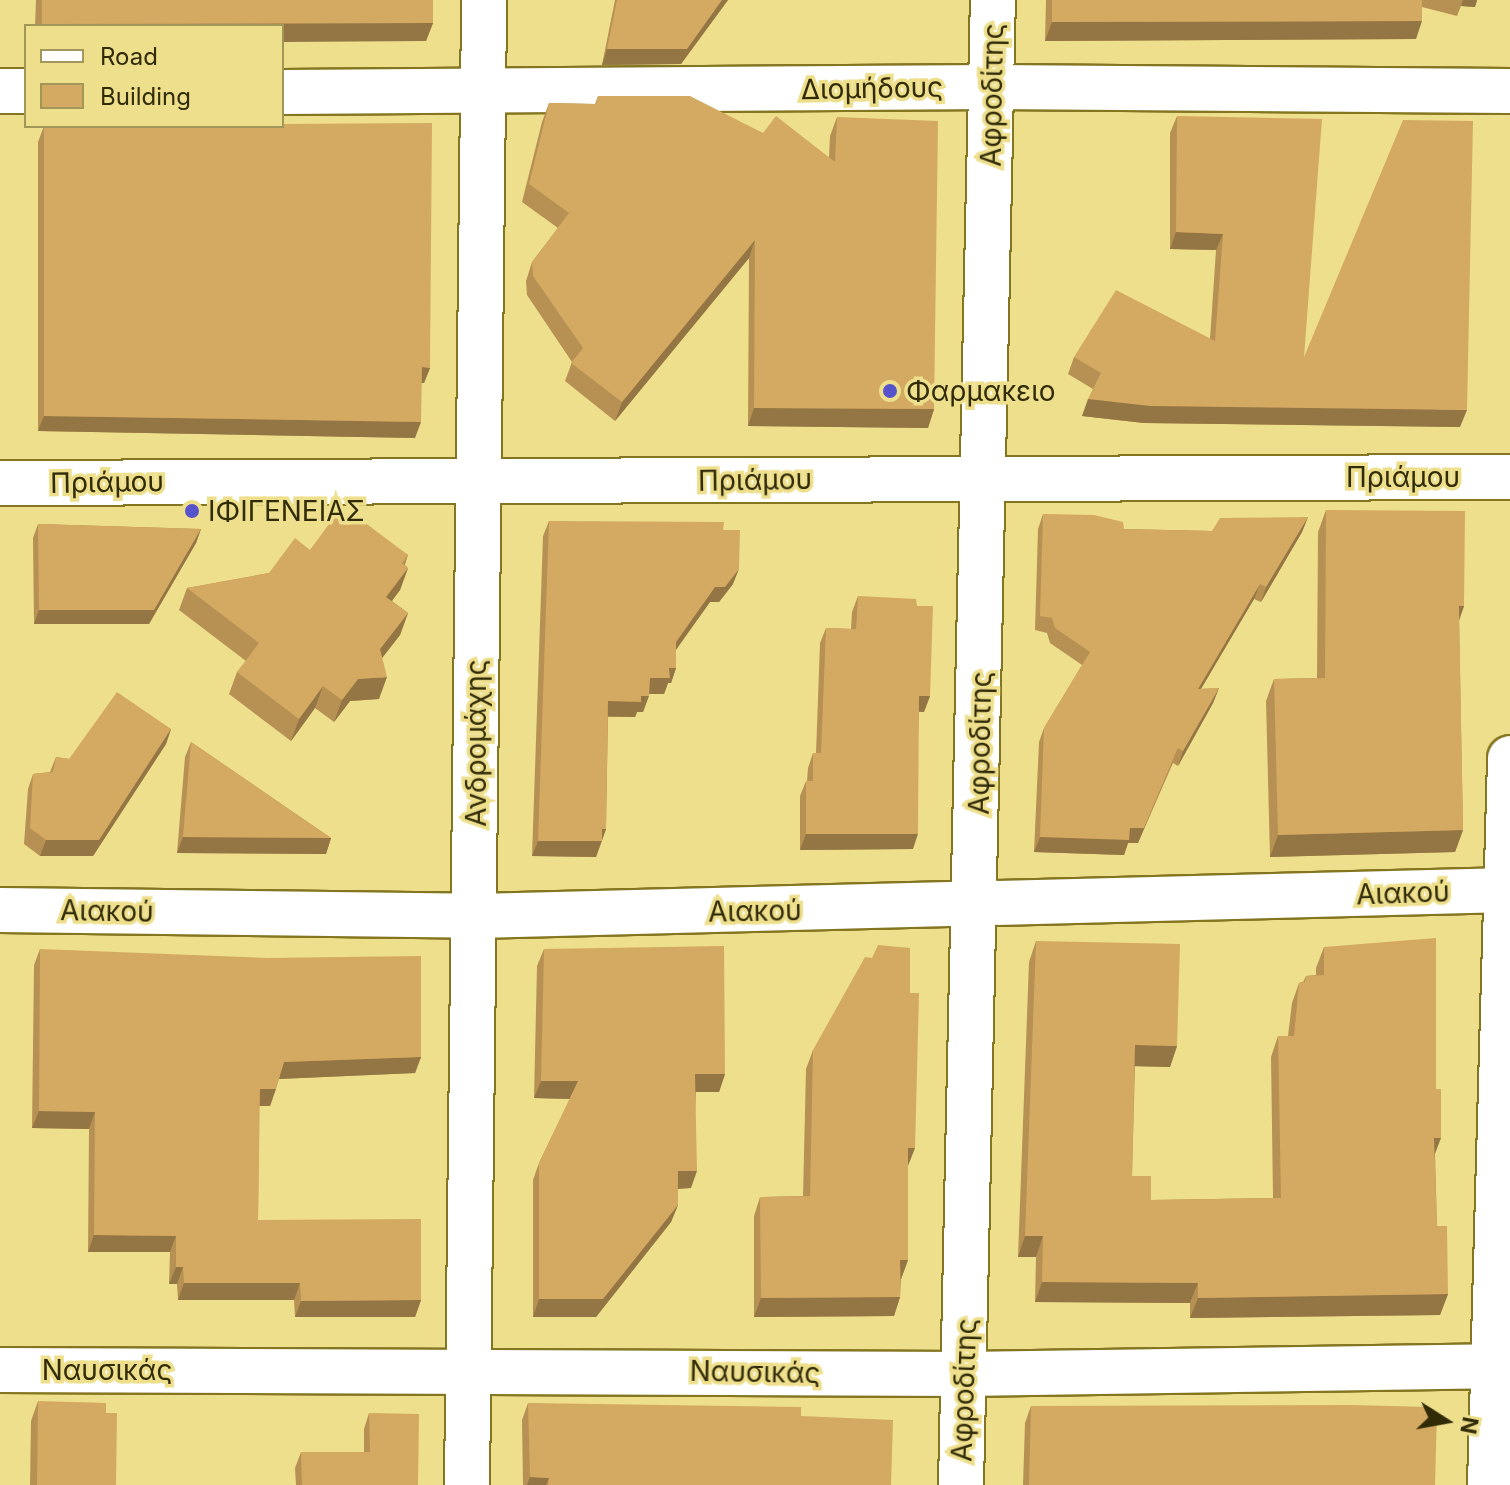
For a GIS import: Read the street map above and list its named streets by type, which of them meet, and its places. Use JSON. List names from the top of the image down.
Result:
{
  "streets": {
    "street": [
      "Διομήδους",
      "Αφροδίτης",
      "Πριάμου",
      "Ανδρομάχης",
      "Αιακού",
      "Ναυσικάς"
    ]
  },
  "crossings": [
    ["Διομήδους", "Αφροδίτης"],
    ["Διομήδους", "Ανδρομάχης"],
    ["Αφροδίτης", "Πριάμου"],
    ["Αφροδίτης", "Αιακού"],
    ["Αφροδίτης", "Ναυσικάς"],
    ["Πριάμου", "Ανδρομάχης"],
    ["Ανδρομάχης", "Αιακού"],
    ["Ανδρομάχης", "Ναυσικάς"]
  ],
  "places": ["Φαρμακειο", "ΙΦΙΓΕΝΕΙΑΣ"],
  "legend": ["Road", "Building"],
  "north": "right"
}
